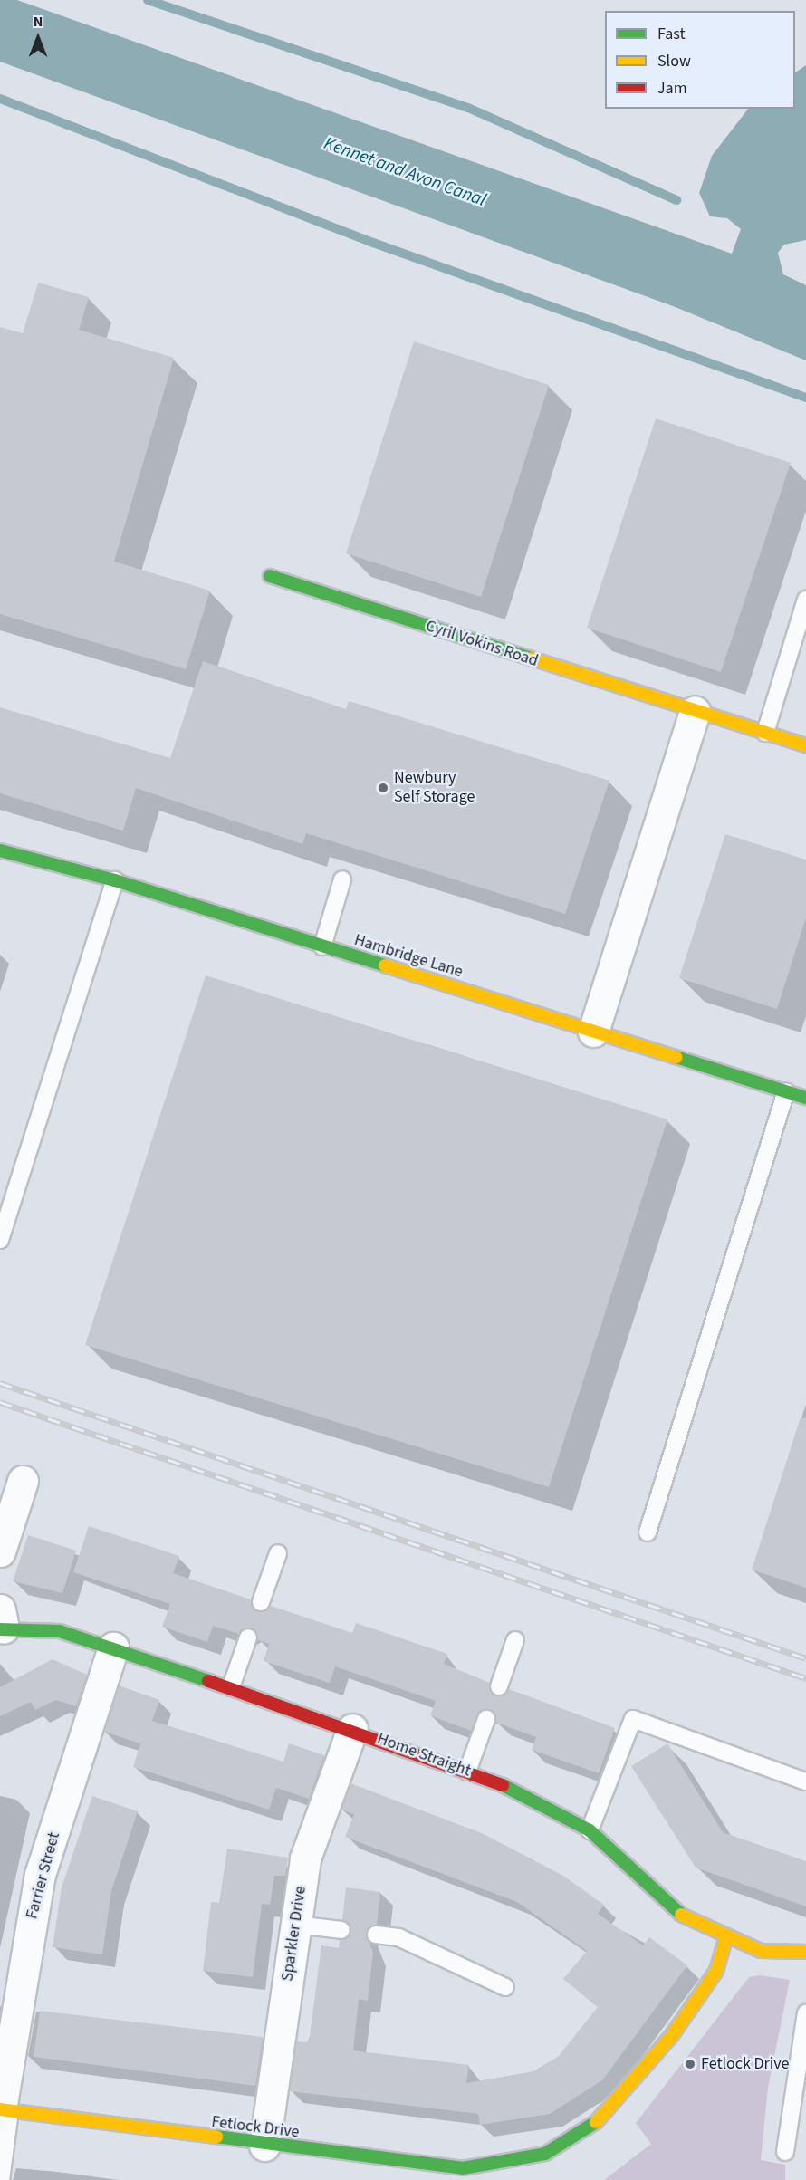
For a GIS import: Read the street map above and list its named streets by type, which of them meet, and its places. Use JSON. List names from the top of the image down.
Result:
{
  "streets": {
    "street": [
      "Cyril Vokins Road",
      "Hambridge Lane",
      "Home Straight",
      "Farrier Street",
      "Sparkler Drive",
      "Fetlock Drive"
    ]
  },
  "crossings": [
    ["Home Straight", "Farrier Street"],
    ["Home Straight", "Sparkler Drive"],
    ["Home Straight", "Fetlock Drive"],
    ["Farrier Street", "Fetlock Drive"],
    ["Sparkler Drive", "Fetlock Drive"]
  ],
  "water": ["Kennet and Avon Canal"],
  "places": ["Newbury Self Storage", "Fetlock Drive"],
  "legend": ["Fast", "Slow", "Jam"],
  "north": "top"
}
